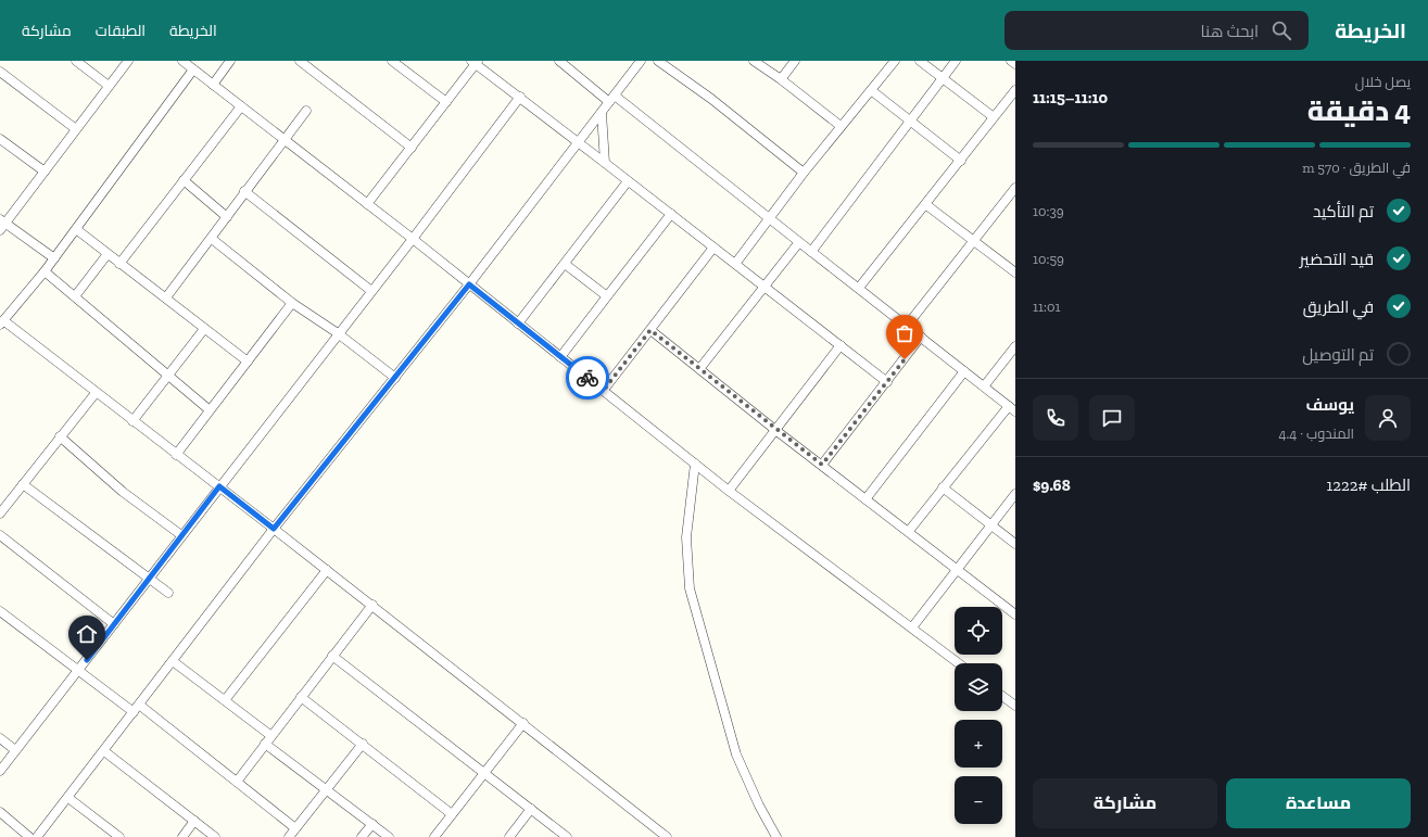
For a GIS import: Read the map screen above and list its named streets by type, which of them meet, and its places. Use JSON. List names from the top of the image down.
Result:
{
  "page": {
    "header": "الخريطة",
    "search": "ابحث هنا",
    "nav": ["الخريطة", "الطبقات", "مشاركة"],
    "heading": ["4 دقيقة", "يصل خلال", "11:10–11:15"],
    "panel": [
      "يوسف",
      "المندوب · 4.4",
      "الطلب #1222",
      "$9.68"
    ],
    "bar": "في الطريق · 570 m",
    "list": [
      ["تم التأكيد", "10:39"],
      ["قيد التحضير", "10:59"],
      ["في الطريق", "11:01"],
      "تم التوصيل"
    ],
    "map_buttons": ["+", "−"],
    "buttons": ["مساعدة", "مشاركة"]
  }
}
